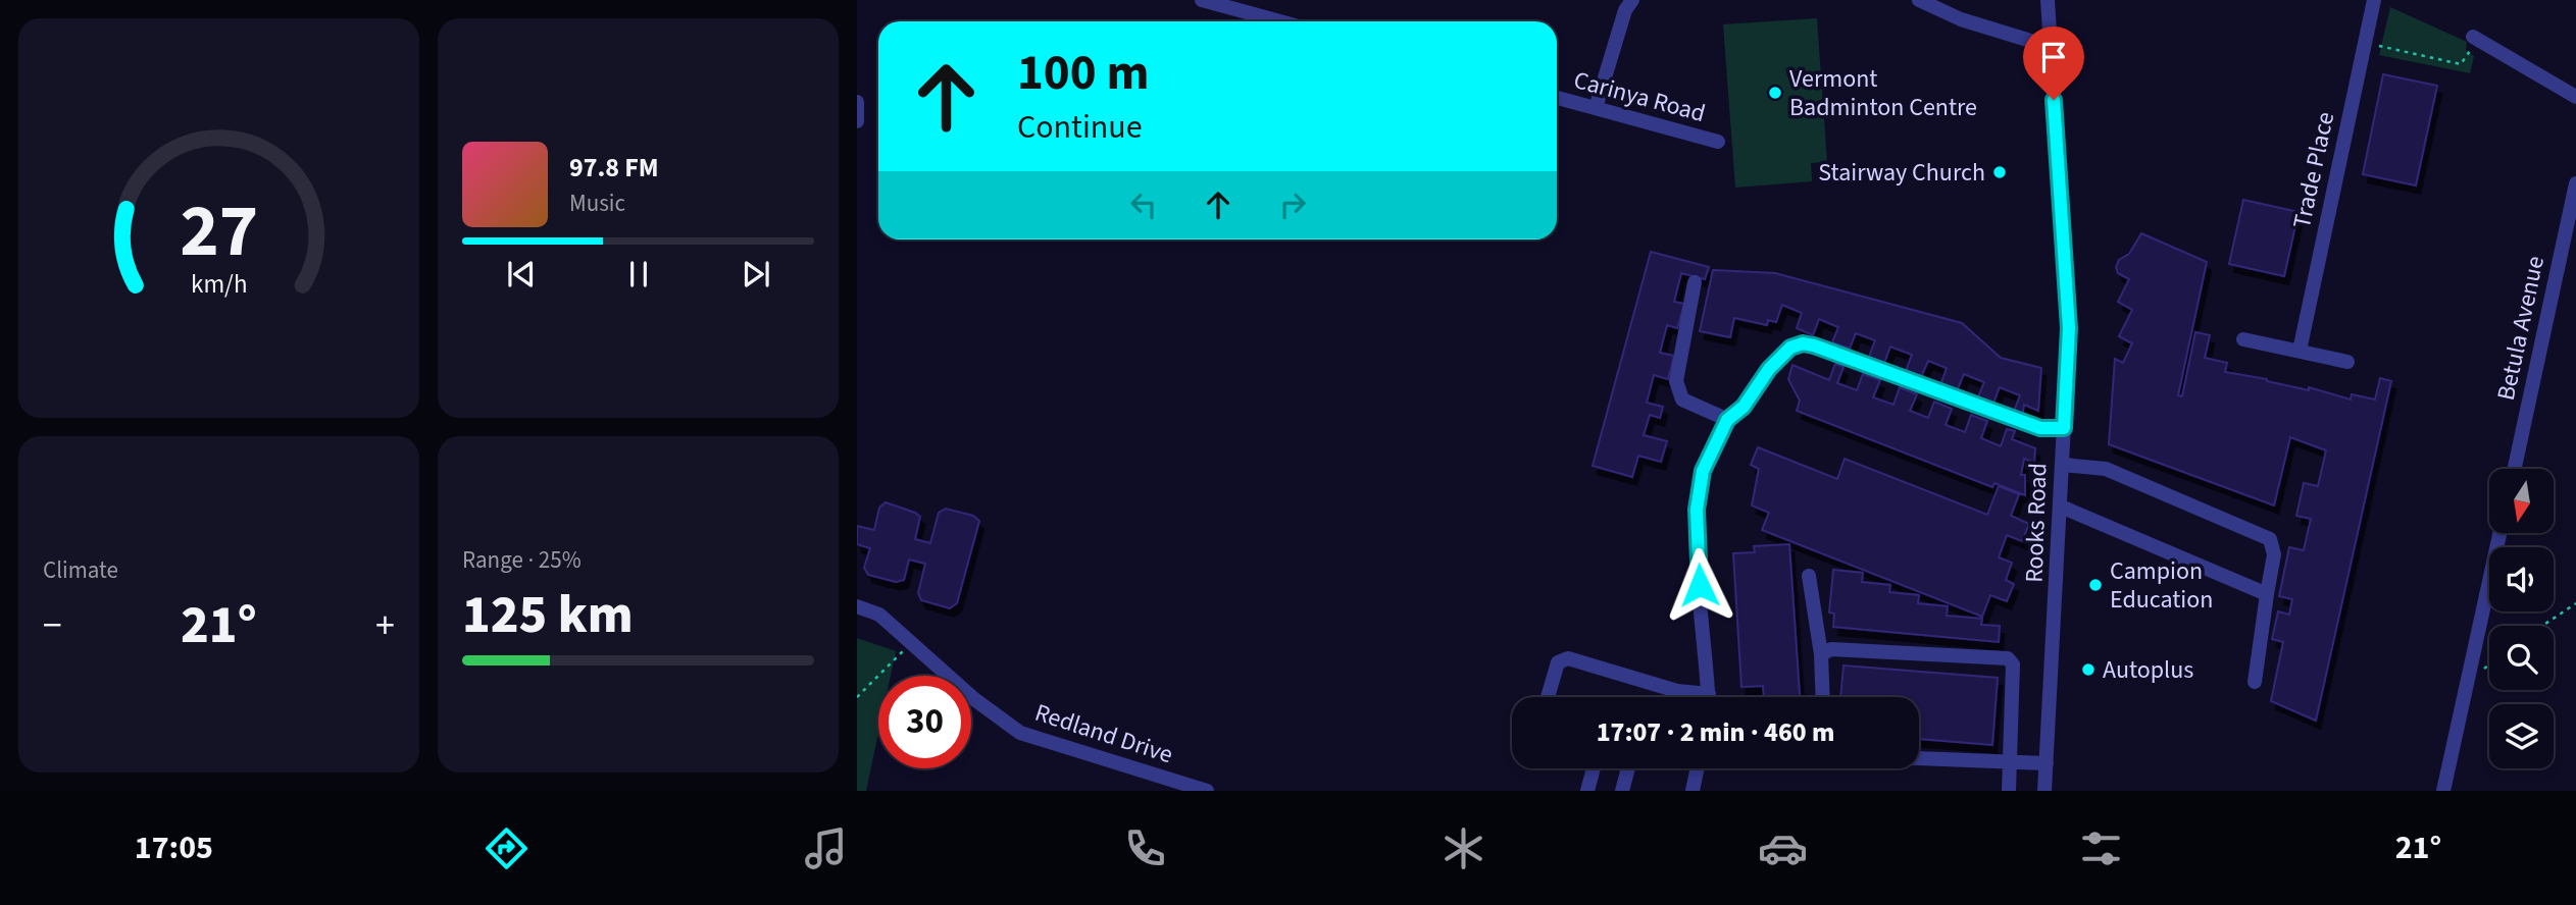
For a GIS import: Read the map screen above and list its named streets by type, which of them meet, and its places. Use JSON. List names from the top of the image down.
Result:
{
  "streets": {
    "street": [
      "Carinya Road",
      "Trade Place",
      "Betula Avenue",
      "Rooks Road",
      "Redland Drive"
    ]
  },
  "places": [
    "Vermont Badminton Centre",
    "Stairway Church",
    "Campion Education",
    "Autoplus"
  ],
  "north": "bottom",
  "page": {
    "turn": ["100 m", "Continue"],
    "song": ["97.8 FM", "Music"],
    "tile": [
      "Climate",
      ["Range · 25%", "125 km"]
    ],
    "heat": ["−", "21°", "+"],
    "limit": "30",
    "trip": "17:07 · 2 min · 460 m",
    "tabs": ["17:05", "21°"],
    "gauge": ["27", "km/h"]
  }
}
